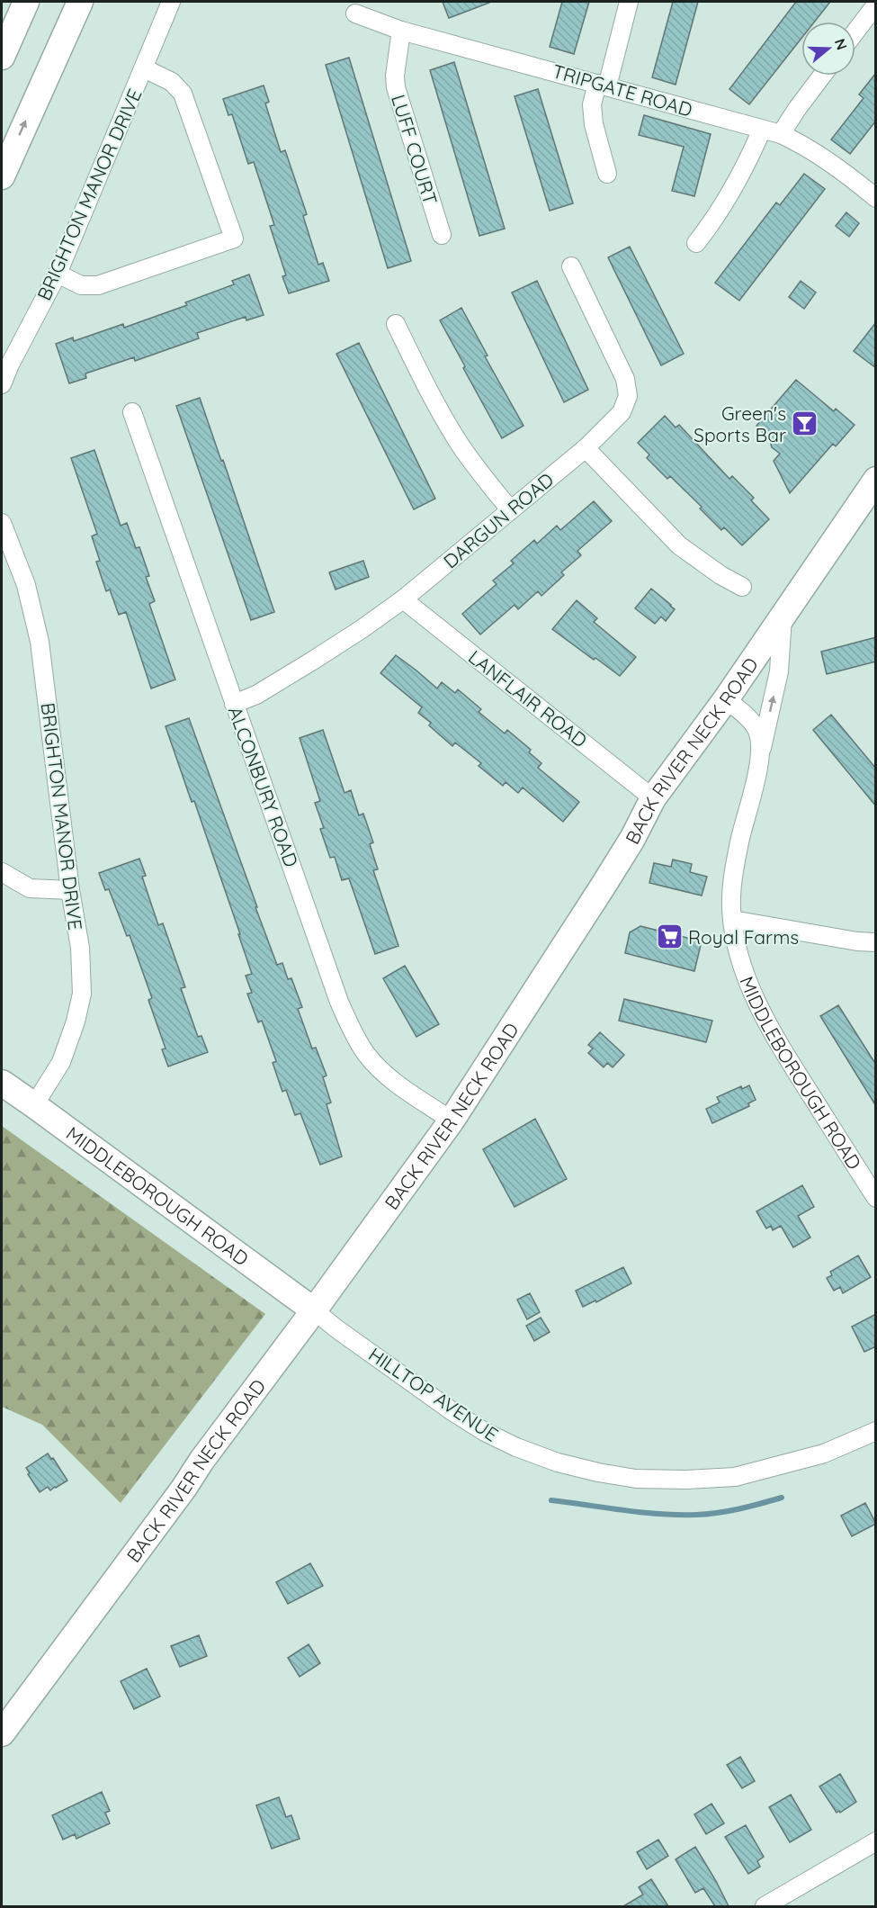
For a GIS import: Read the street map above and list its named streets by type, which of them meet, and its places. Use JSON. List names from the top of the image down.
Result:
{
  "streets": {
    "street": [
      "TRIPGATE ROAD",
      "LUFF COURT",
      "BRIGHTON MANOR DRIVE",
      "DARGUN ROAD",
      "LANFLAIR ROAD",
      "BACK RIVER NECK ROAD",
      "ALCONBURY ROAD",
      "MIDDLEBOROUGH ROAD",
      "HILLTOP AVENUE"
    ]
  },
  "crossings": [
    ["TRIPGATE ROAD", "LUFF COURT"],
    ["BRIGHTON MANOR DRIVE", "MIDDLEBOROUGH ROAD"],
    ["DARGUN ROAD", "LANFLAIR ROAD"],
    ["DARGUN ROAD", "ALCONBURY ROAD"],
    ["LANFLAIR ROAD", "BACK RIVER NECK ROAD"],
    ["BACK RIVER NECK ROAD", "ALCONBURY ROAD"],
    ["BACK RIVER NECK ROAD", "MIDDLEBOROUGH ROAD"],
    ["BACK RIVER NECK ROAD", "HILLTOP AVENUE"],
    ["MIDDLEBOROUGH ROAD", "HILLTOP AVENUE"]
  ],
  "places": {
    "bar": ["Green's Sports Bar"],
    "supermarket": ["Royal Farms"]
  },
  "north": "right"
}
